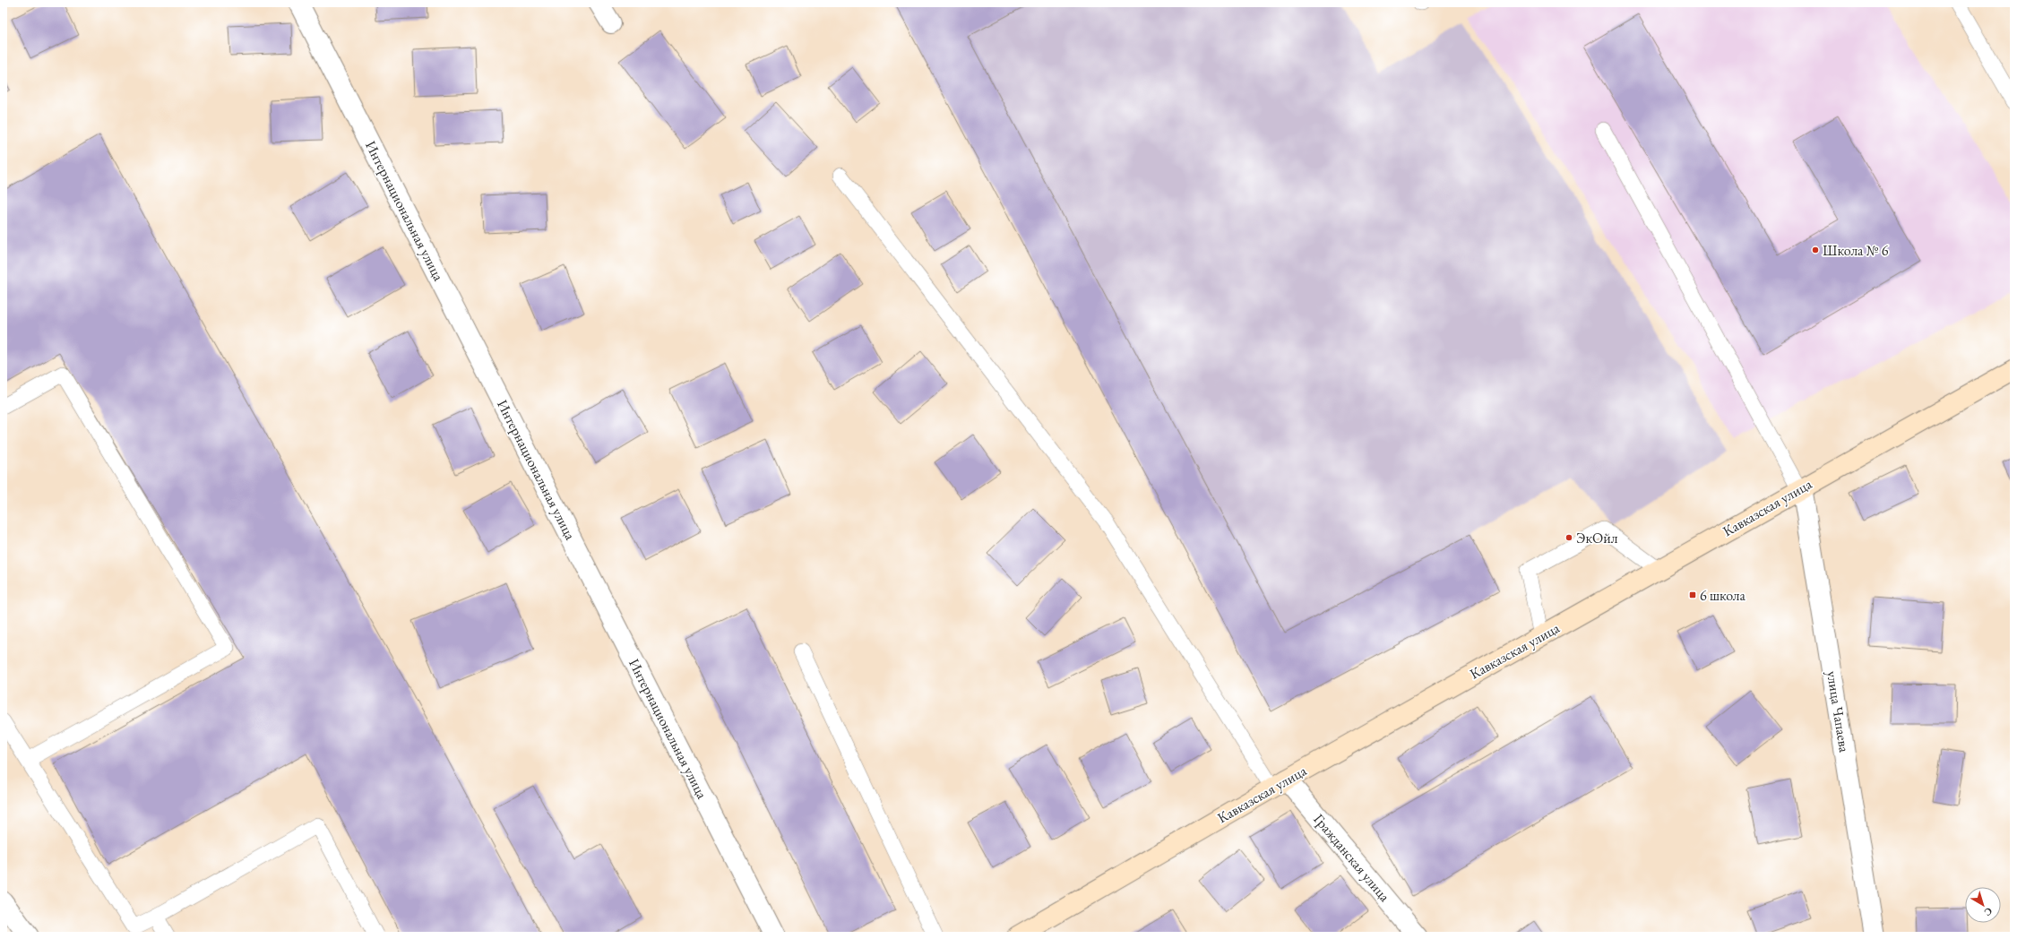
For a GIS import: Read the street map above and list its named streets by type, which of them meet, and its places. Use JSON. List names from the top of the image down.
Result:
{
  "streets": {
    "main road": ["Кавказская улица"],
    "street": ["Интернациональная улица", "улица Чапаева", "Гражданская улица"]
  },
  "crossings": [
    ["Кавказская улица", "улица Чапаева"],
    ["Кавказская улица", "Гражданская улица"]
  ],
  "places": {
    "other": ["Школа № 6", "ЭкОйл"],
    "transit": ["6 школа"]
  },
  "north": "bottom right"
}
